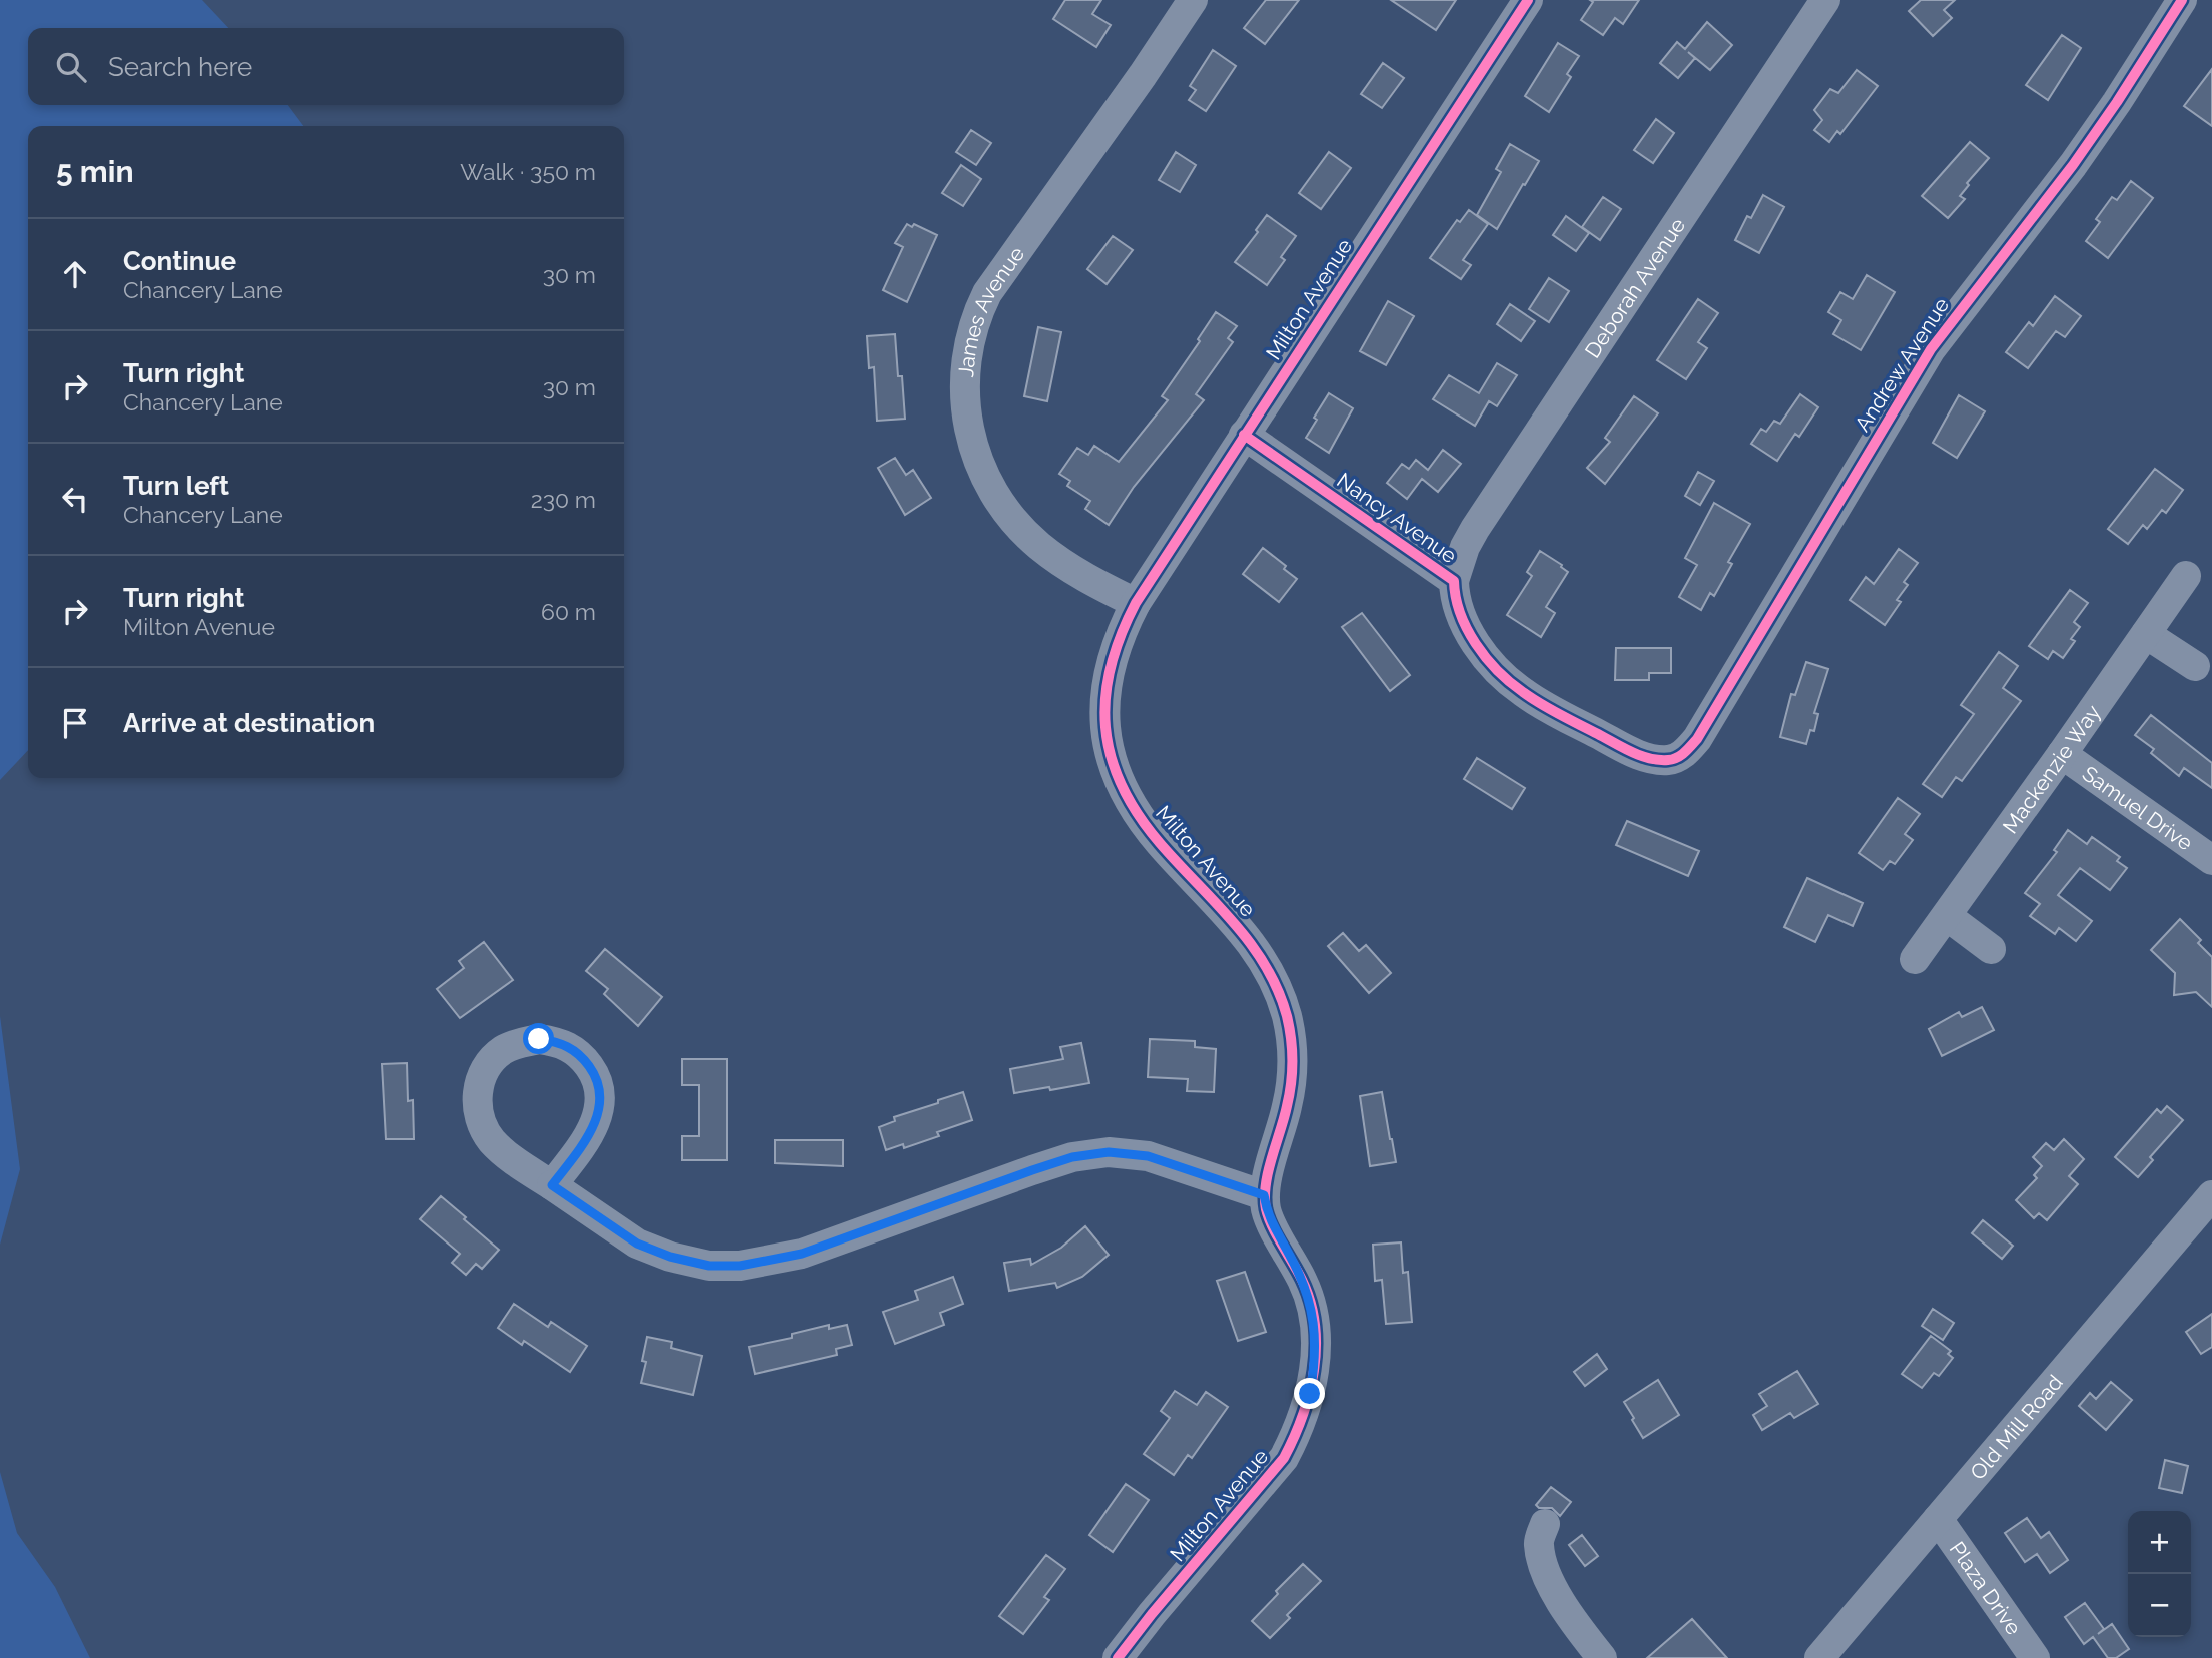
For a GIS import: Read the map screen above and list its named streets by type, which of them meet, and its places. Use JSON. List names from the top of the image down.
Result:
{
  "streets": {
    "street": [
      "Deborah Avenue",
      "Milton Avenue",
      "James Avenue",
      "Andrew Avenue",
      "Nancy Avenue",
      "Mackenzie Way",
      "Samuel Drive",
      "Old Mill Road",
      "Plaza Drive"
    ]
  },
  "crossings": [
    ["Deborah Avenue", "Nancy Avenue"],
    ["Milton Avenue", "James Avenue"],
    ["Milton Avenue", "Nancy Avenue"],
    ["Andrew Avenue", "Nancy Avenue"],
    ["Mackenzie Way", "Samuel Drive"],
    ["Old Mill Road", "Plaza Drive"]
  ],
  "page": {
    "search": "Search here",
    "heading": ["5 min", "Walk · 350 m"],
    "list": [
      ["Continue", "Chancery Lane", "30 m"],
      ["Turn right", "Chancery Lane", "30 m"],
      ["Turn left", "Chancery Lane", "230 m"],
      ["Turn right", "Milton Avenue", "60 m"],
      "Arrive at destination"
    ],
    "map_buttons": ["+", "−"]
  }
}
